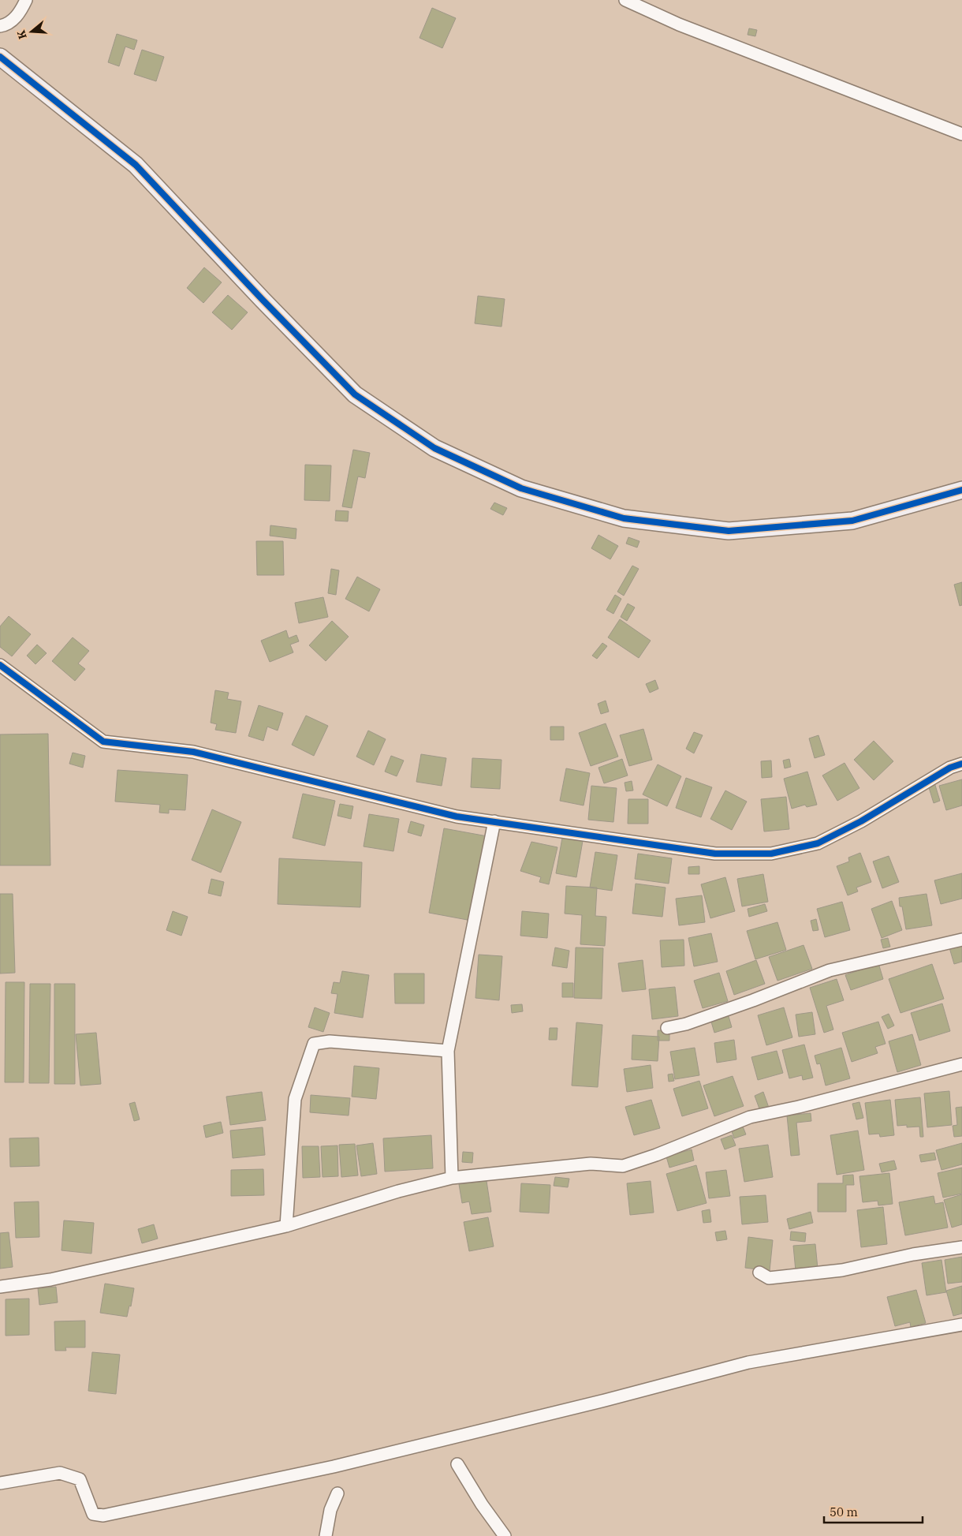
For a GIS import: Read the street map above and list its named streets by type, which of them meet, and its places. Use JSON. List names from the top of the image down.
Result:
{
  "scale_bar": "50 m",
  "north": "left"
}
